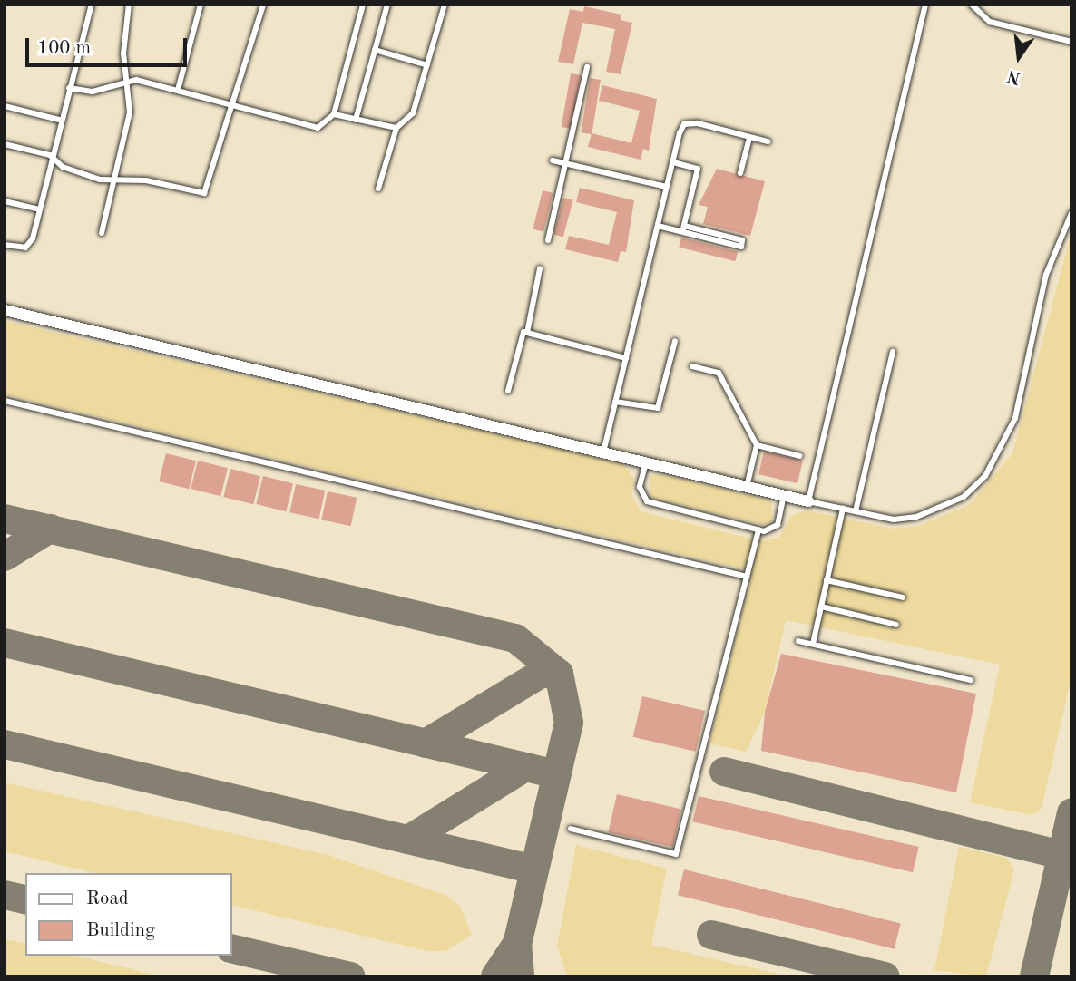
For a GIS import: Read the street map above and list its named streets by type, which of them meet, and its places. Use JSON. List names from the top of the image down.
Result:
{
  "legend": ["Road", "Building"],
  "scale_bar": "100 m",
  "north": "bottom"
}
